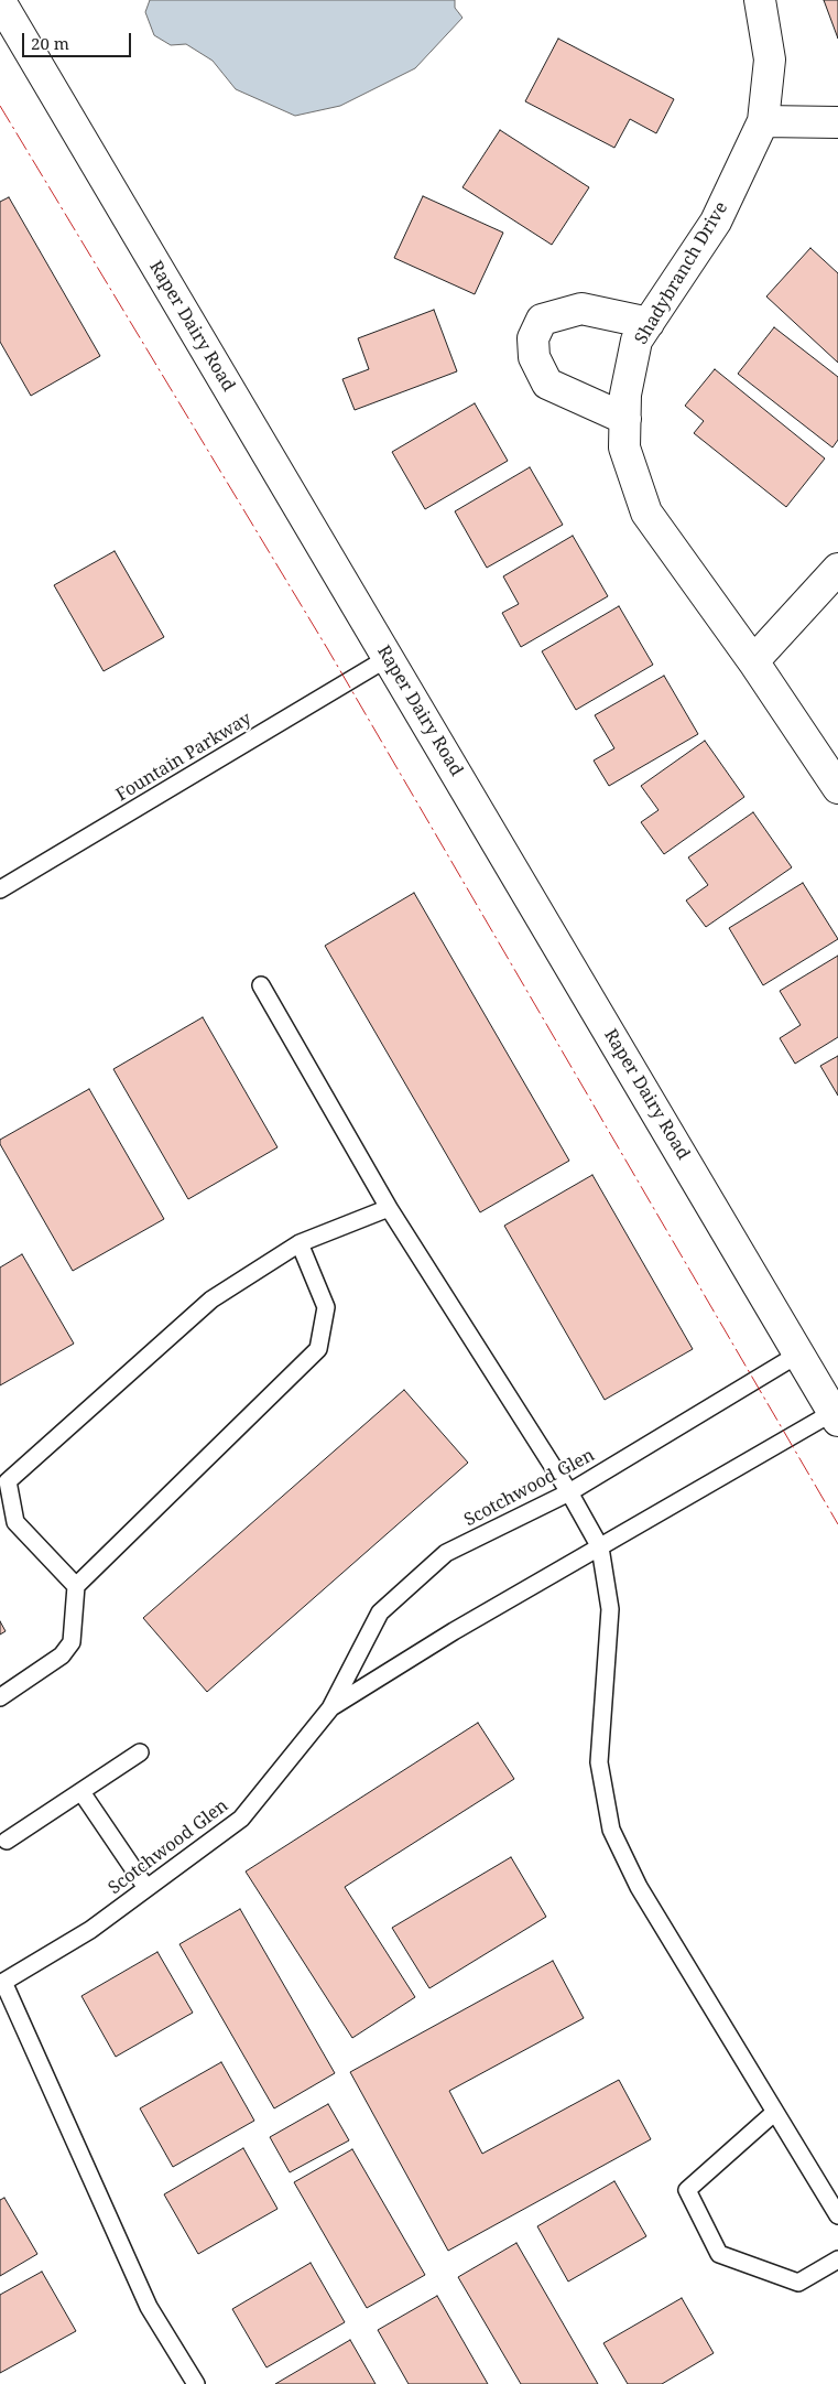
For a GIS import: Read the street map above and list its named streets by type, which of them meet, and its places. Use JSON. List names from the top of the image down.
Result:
{
  "streets": {
    "street": ["Shadybranch Drive", "Raper Dairy Road"],
    "lane": ["Fountain Parkway", "Scotchwood Glen"]
  },
  "crossings": [
    ["Raper Dairy Road", "Fountain Parkway"],
    ["Raper Dairy Road", "Scotchwood Glen"]
  ],
  "scale_bar": "20 m"
}
